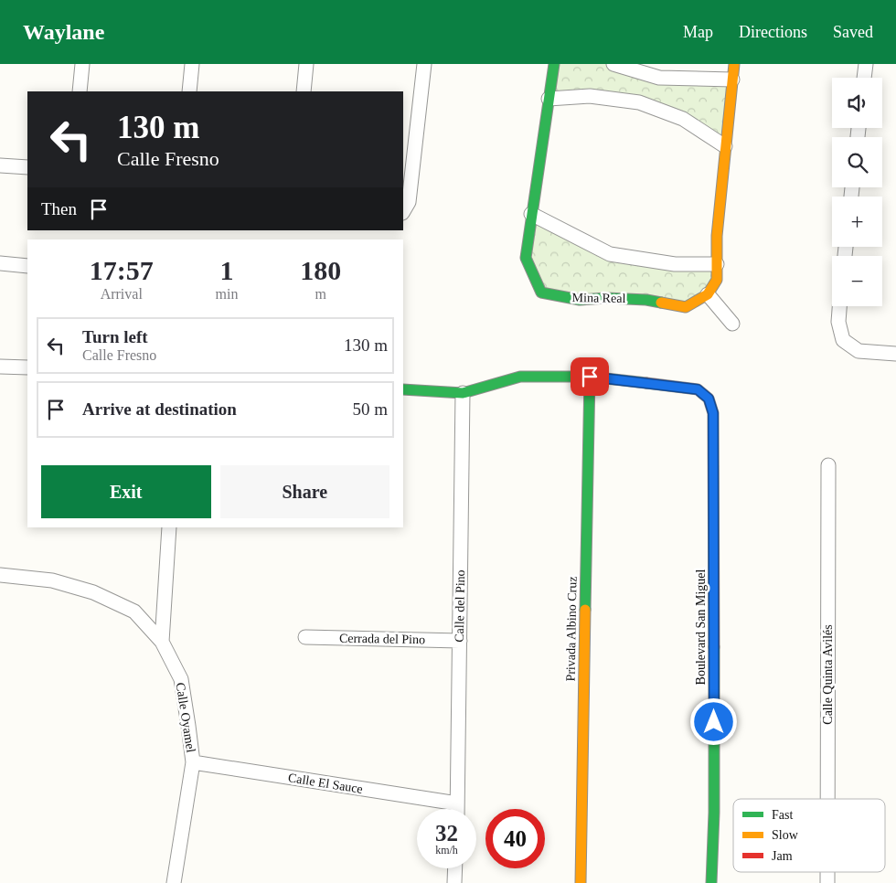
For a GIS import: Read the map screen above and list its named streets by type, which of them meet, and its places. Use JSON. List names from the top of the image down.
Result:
{
  "streets": {
    "street": [
      "Mina Real",
      "Calle del Pino",
      "Boulevard San Miguel",
      "Privada Albino Cruz",
      "Cerrada del Pino",
      "Calle Quinta Avilés",
      "Calle Oyamel",
      "Calle El Sauce"
    ]
  },
  "crossings": [
    ["Calle del Pino", "Cerrada del Pino"],
    ["Calle del Pino", "Calle El Sauce"],
    ["Boulevard San Miguel", "Privada Albino Cruz"],
    ["Calle Oyamel", "Calle El Sauce"]
  ],
  "legend": ["Fast", "Slow", "Jam"],
  "page": {
    "header": "Waylane",
    "nav": ["Map", "Directions", "Saved"],
    "map_buttons": ["+", "−"],
    "turn": ["130 m", "Calle Fresno"],
    "then": "Then",
    "eta": [
      "17:57",
      "Arrival",
      "1",
      "min",
      "180",
      "m"
    ],
    "list": [
      {
        "name": "Turn left",
        "note": "Calle Fresno",
        "value": "130 m"
      },
      {
        "name": "Arrive at destination",
        "value": "50 m"
      }
    ],
    "buttons": ["Exit", "Share"],
    "speed": "32 km/h",
    "limit": "40"
  }
}
